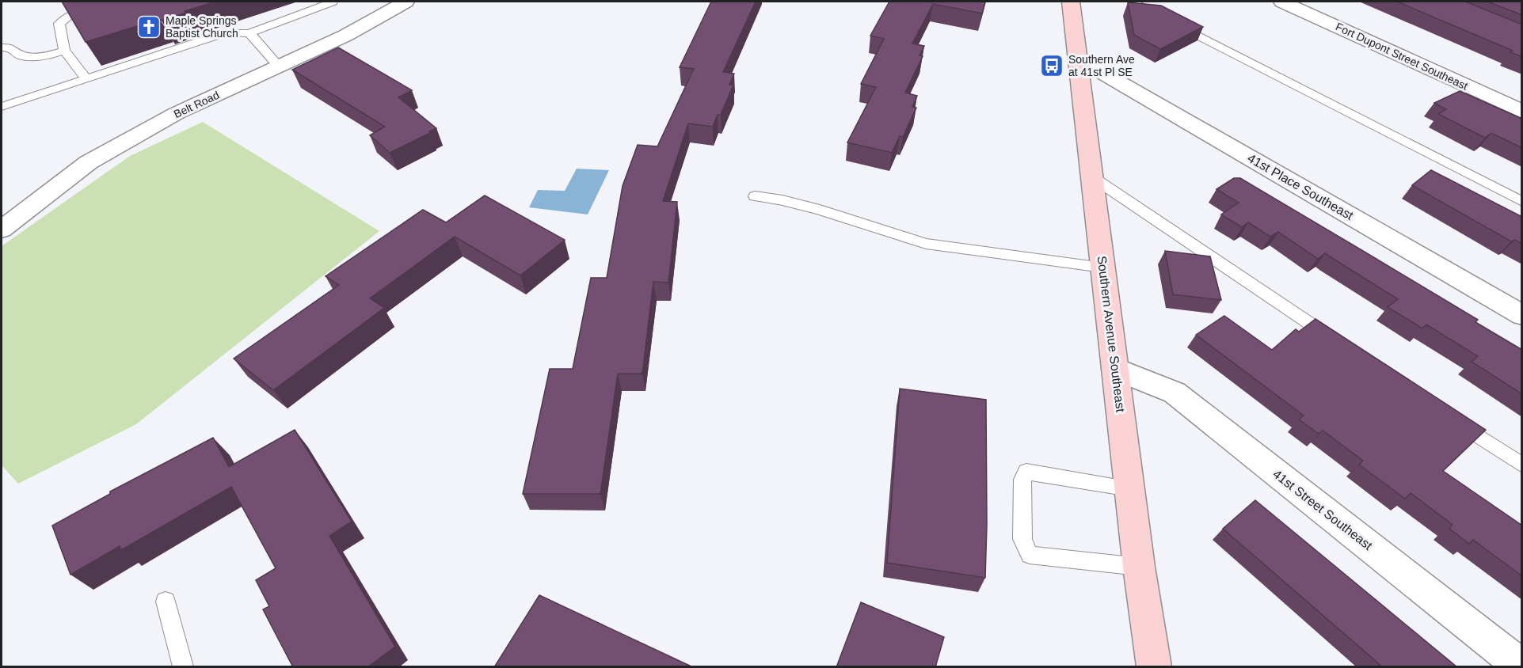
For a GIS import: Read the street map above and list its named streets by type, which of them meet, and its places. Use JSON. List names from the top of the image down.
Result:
{
  "streets": {
    "main road": ["Southern Avenue Southeast"],
    "street": [
      "Fort Dupont Street Southeast",
      "Belt Road",
      "41st Place Southeast",
      "41st Street Southeast"
    ]
  },
  "crossings": [
    ["41st Place Southeast", "Southern Avenue Southeast"],
    ["Southern Avenue Southeast", "41st Street Southeast"]
  ],
  "places": {
    "church": ["Maple Springs Baptist Church"],
    "bus stop": ["Southern Ave at 41st Pl SE"]
  }
}
